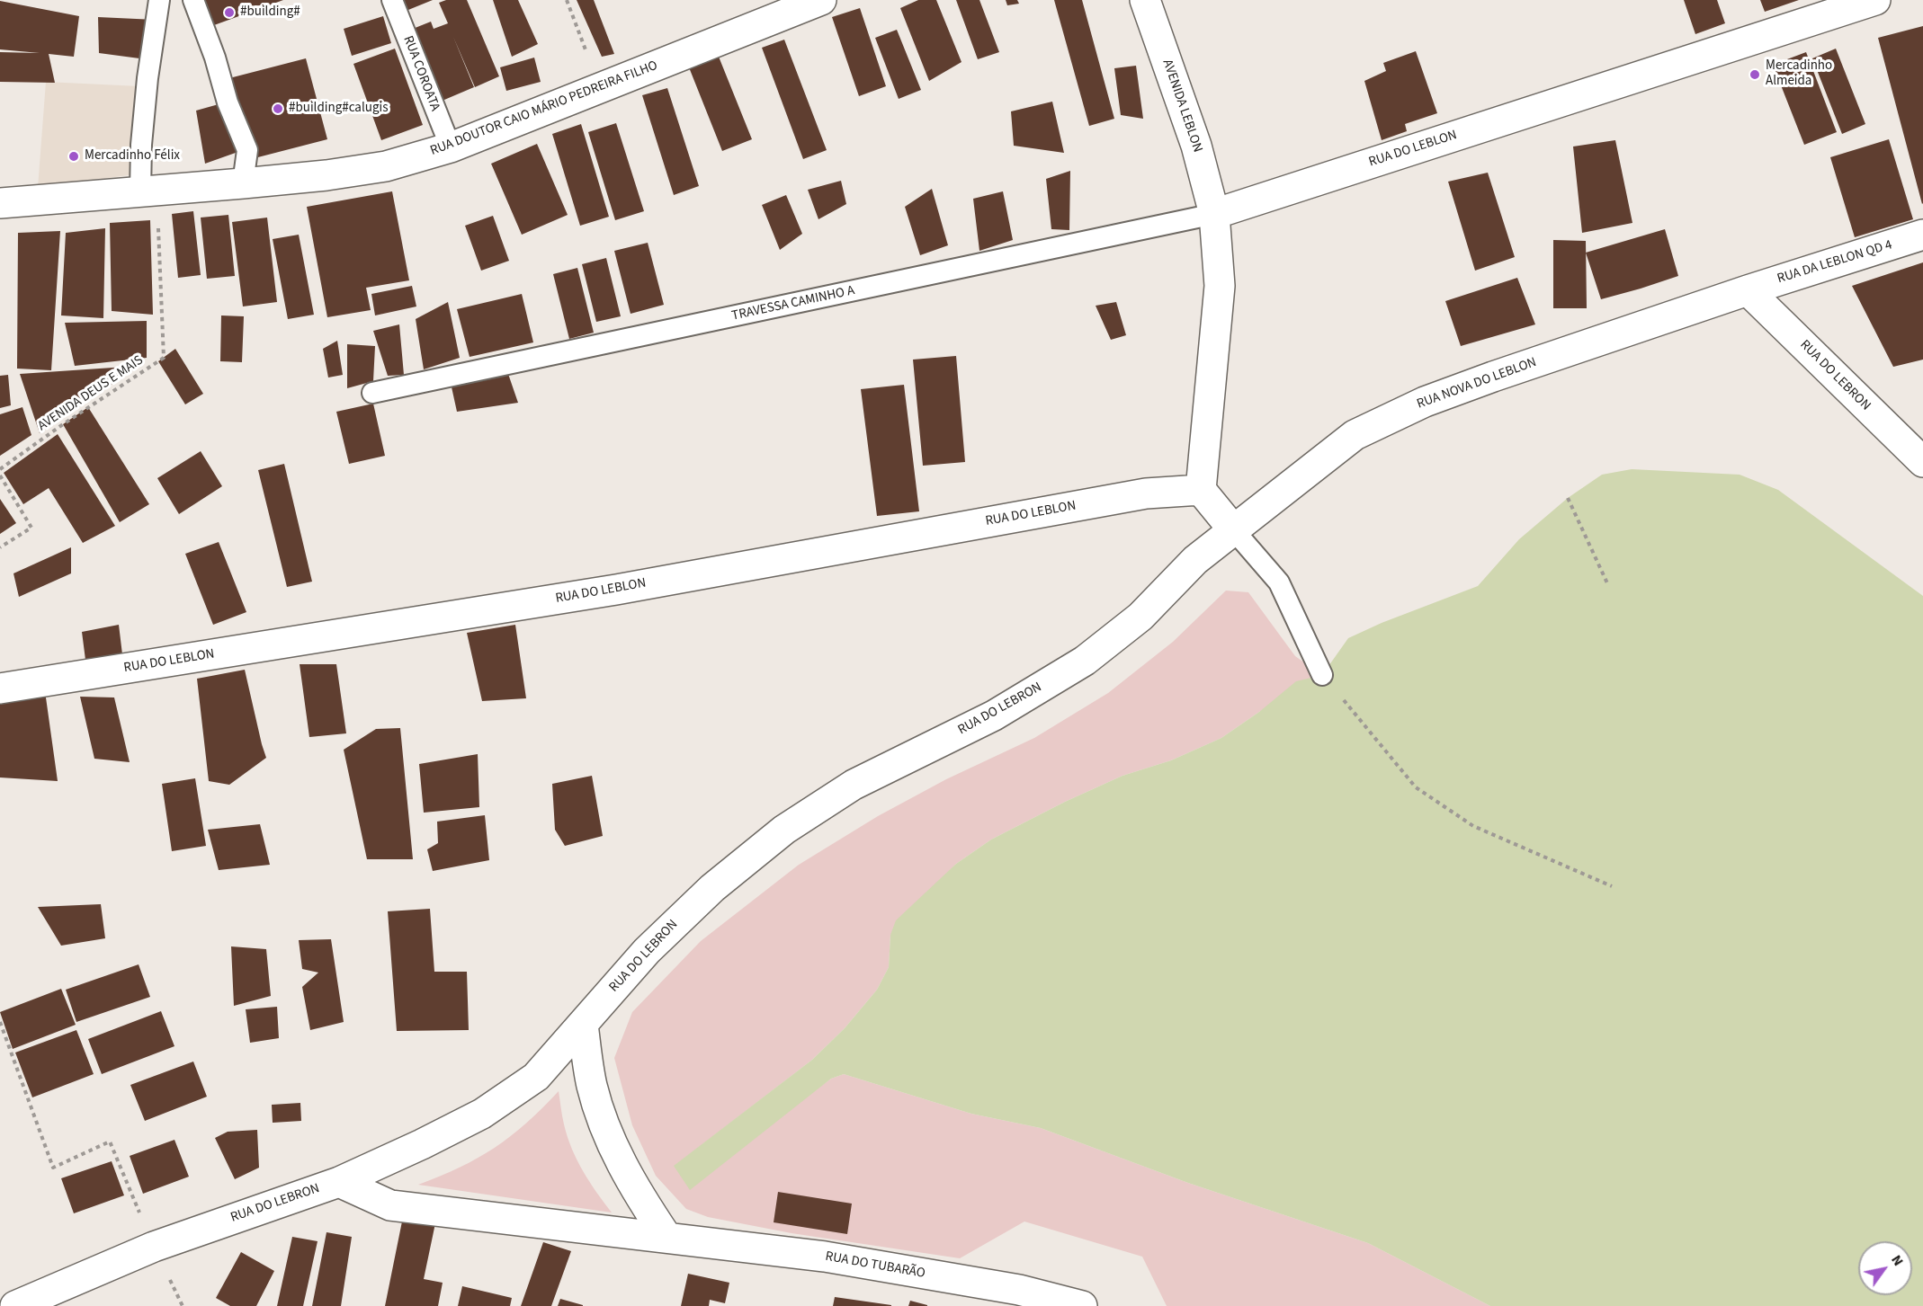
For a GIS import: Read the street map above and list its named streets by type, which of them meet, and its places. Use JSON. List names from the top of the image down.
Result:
{
  "streets": {
    "street": [
      "AVENIDA LEBLON",
      "RUA DOUTOR CAIO MÁRIO PEDREIRA FILHO",
      "RUA DO LEBLON",
      "RUA DA LEBLON QD 4",
      "RUA DO LEBRON",
      "RUA NOVA DO LEBLON",
      "RUA DO TUBARÃO"
    ],
    "lane": ["RUA COROATA", "TRAVESSA CAMINHO A"],
    "path": ["AVENIDA DEUS E MAIS"]
  },
  "crossings": [
    ["RUA COROATA", "RUA DOUTOR CAIO MÁRIO PEDREIRA FILHO"],
    ["AVENIDA LEBLON", "RUA DO LEBLON"],
    ["AVENIDA LEBLON", "TRAVESSA CAMINHO A"],
    ["RUA DOUTOR CAIO MÁRIO PEDREIRA FILHO", "AVENIDA DEUS E MAIS"],
    ["RUA DO LEBLON", "TRAVESSA CAMINHO A"],
    ["RUA DA LEBLON QD 4", "RUA DO LEBRON"],
    ["RUA DA LEBLON QD 4", "RUA NOVA DO LEBLON"],
    ["RUA DO LEBRON", "RUA NOVA DO LEBLON"],
    ["RUA DO LEBRON", "RUA DO TUBARÃO"]
  ],
  "places": [
    "#building#",
    "Mercadinho Almeida",
    "#building#calugis",
    "Mercadinho Félix"
  ],
  "north": "top right"
}
